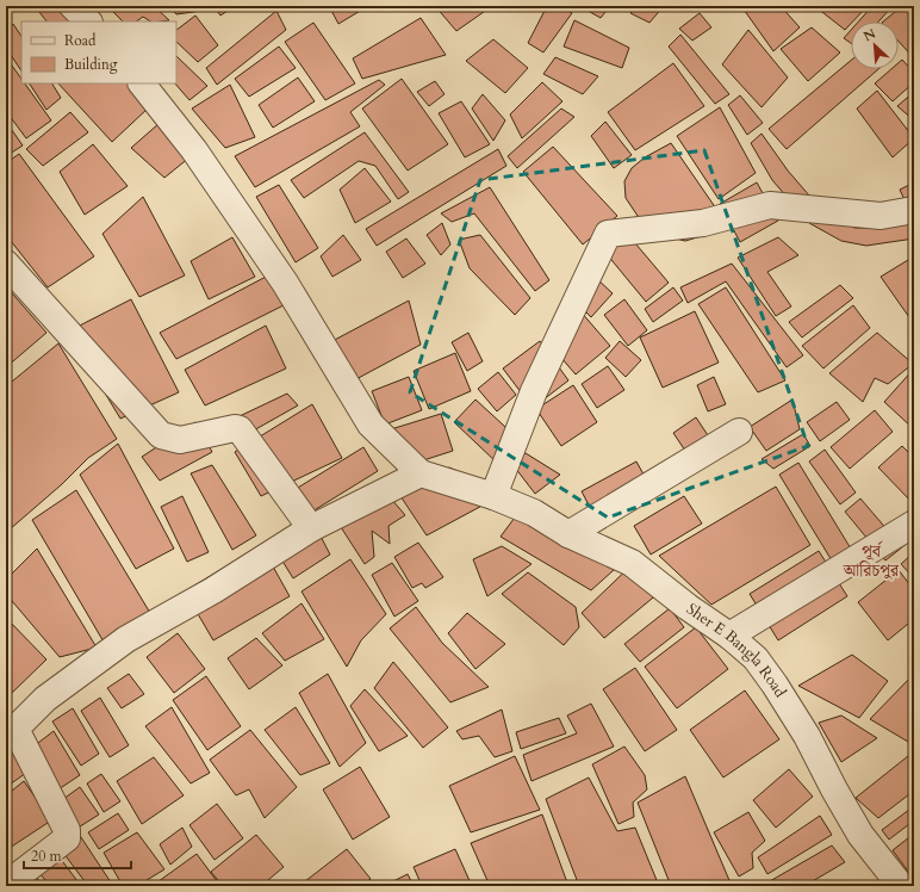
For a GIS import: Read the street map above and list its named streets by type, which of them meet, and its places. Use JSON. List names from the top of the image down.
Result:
{
  "streets": {
    "street": ["Sher E Bangla Road"]
  },
  "districts": ["পূর্ব আরিচপুর"],
  "legend": ["Road", "Building"],
  "scale_bar": "20 m",
  "north": "top left"
}
